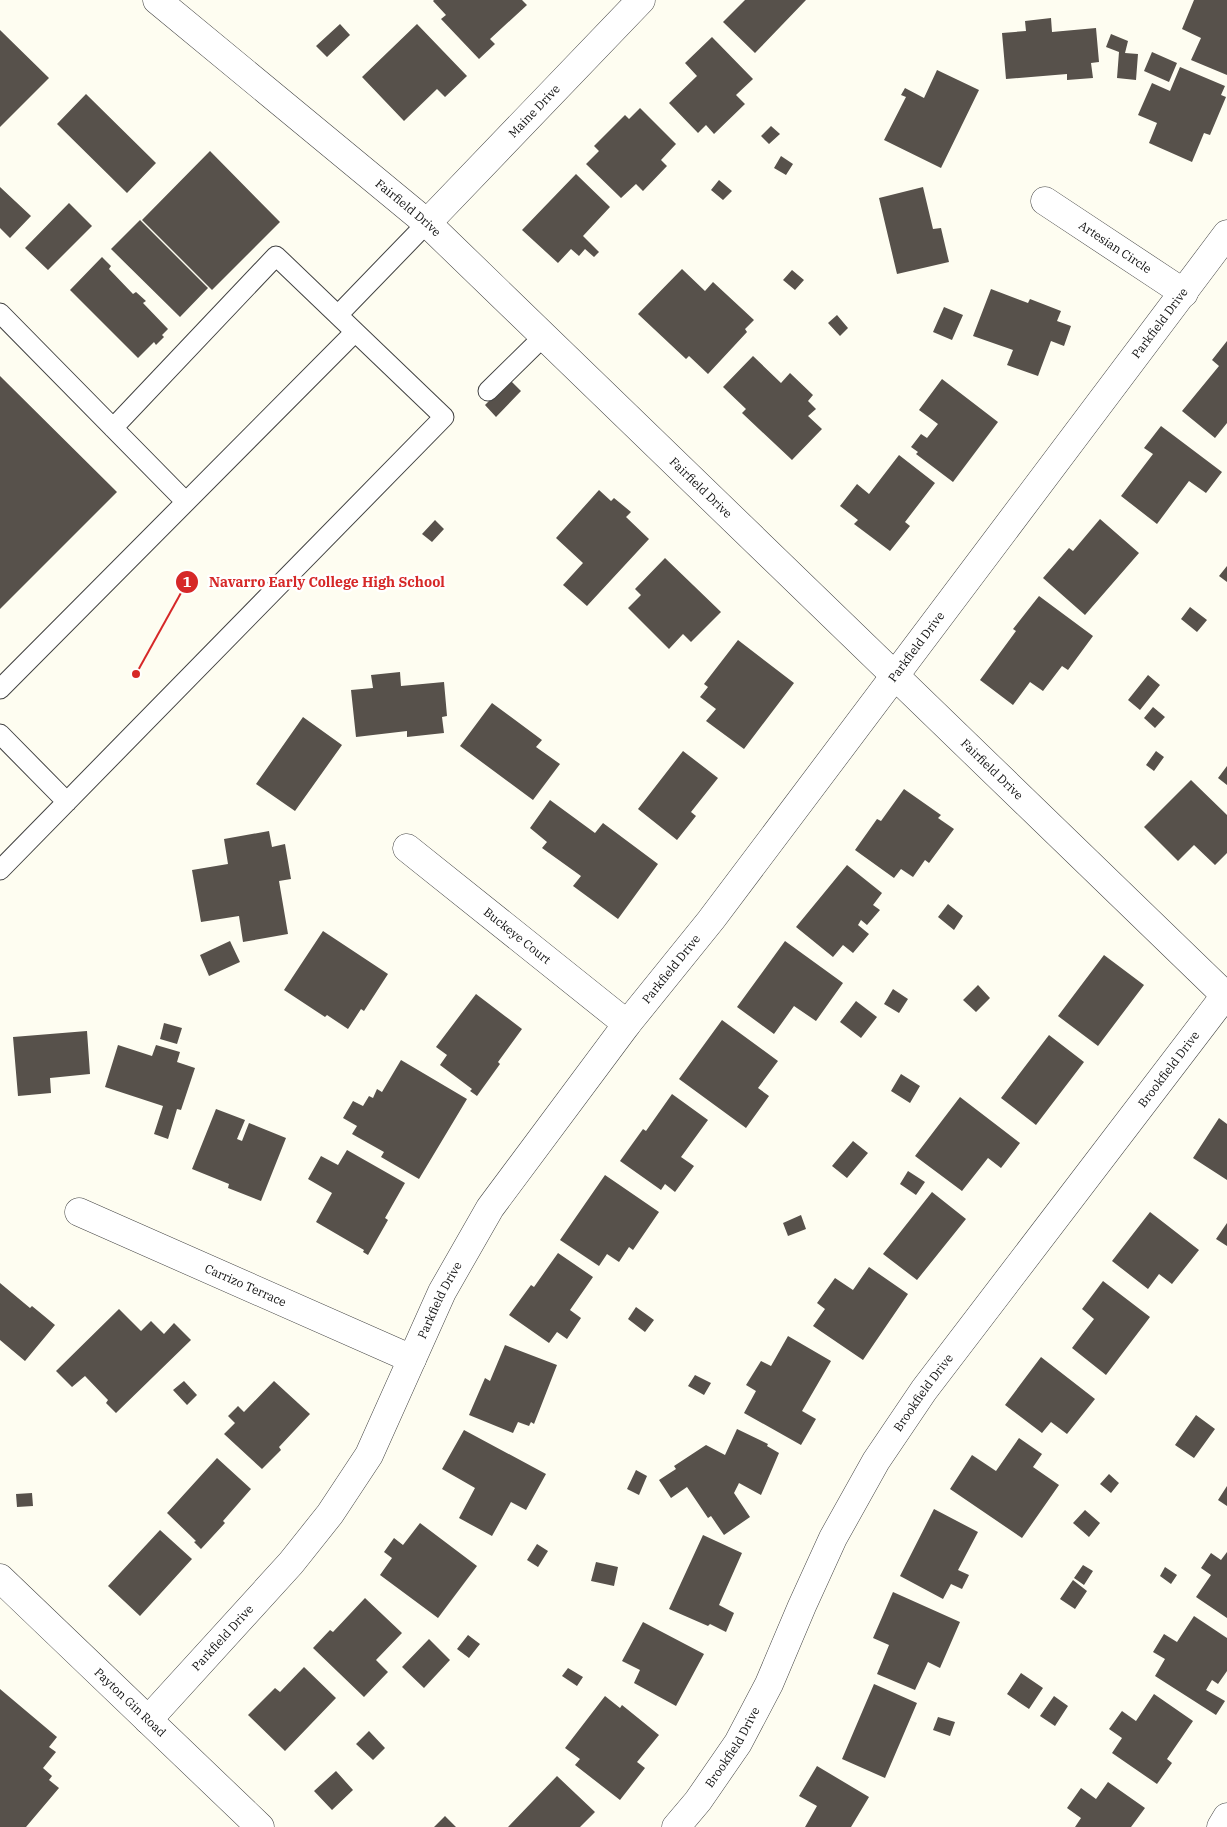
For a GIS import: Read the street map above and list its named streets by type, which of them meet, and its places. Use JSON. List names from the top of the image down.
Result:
{
  "streets": {
    "street": [
      "Maine Drive",
      "Fairfield Drive",
      "Artesian Circle",
      "Parkfield Drive",
      "Buckeye Court",
      "Brookfield Drive",
      "Carrizo Terrace",
      "Payton Gin Road"
    ]
  },
  "crossings": [
    ["Maine Drive", "Fairfield Drive"],
    ["Fairfield Drive", "Parkfield Drive"],
    ["Fairfield Drive", "Brookfield Drive"],
    ["Artesian Circle", "Parkfield Drive"],
    ["Parkfield Drive", "Buckeye Court"],
    ["Parkfield Drive", "Carrizo Terrace"],
    ["Parkfield Drive", "Payton Gin Road"]
  ],
  "places": ["Navarro Early College High School"]
}
